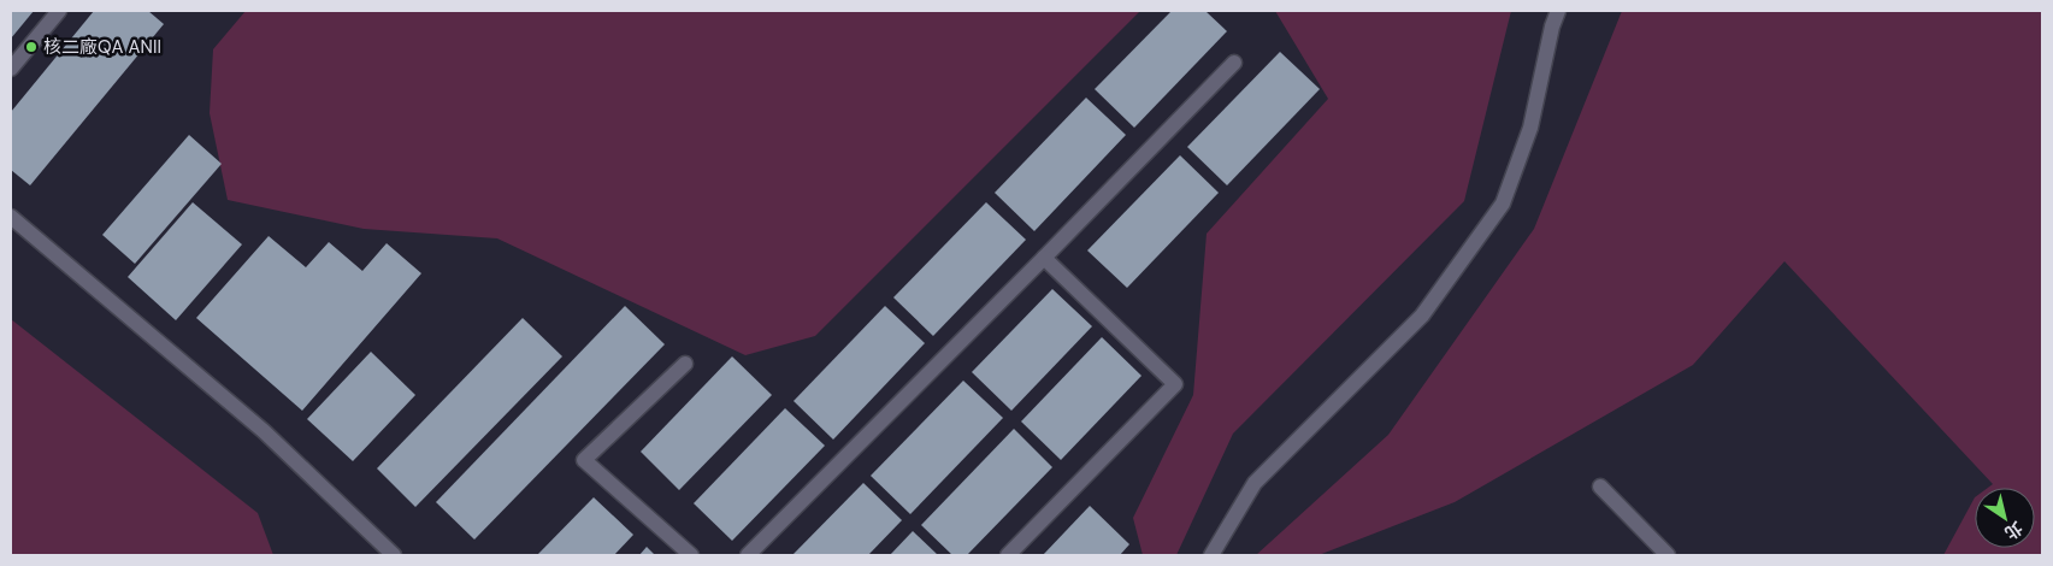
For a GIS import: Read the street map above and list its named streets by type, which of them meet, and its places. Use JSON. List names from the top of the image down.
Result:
{
  "places": ["核二廠QA ANII"],
  "north": "bottom right"
}
